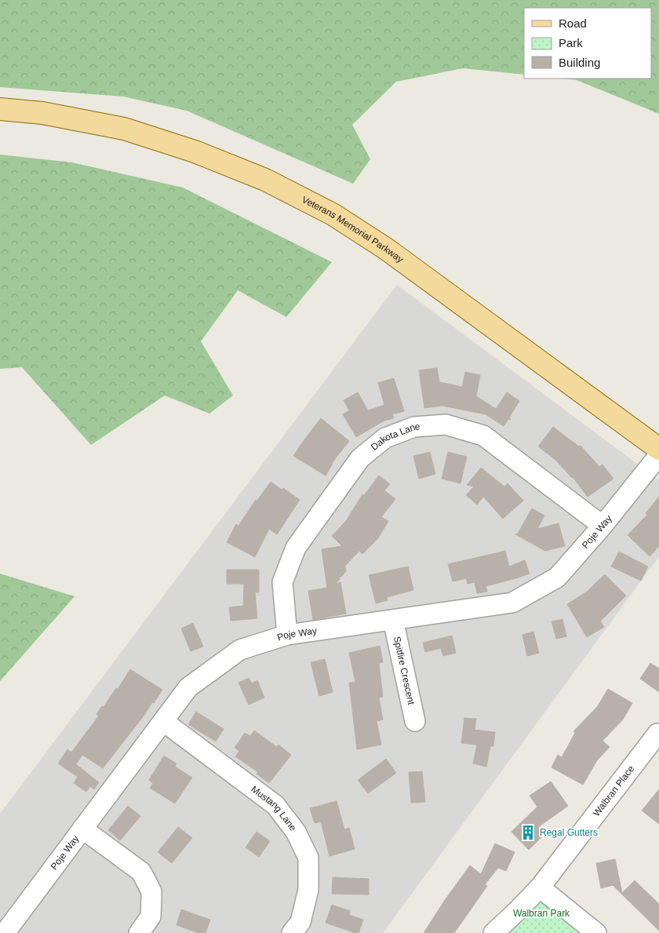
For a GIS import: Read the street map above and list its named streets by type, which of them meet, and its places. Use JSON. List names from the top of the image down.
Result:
{
  "streets": {
    "main road": ["Veterans Memorial Parkway"],
    "street": [
      "Dakota Lane",
      "Poje Way",
      "Spitfire Crescent",
      "Walbran Place",
      "Mustang Lane"
    ]
  },
  "crossings": [
    ["Dakota Lane", "Poje Way"],
    ["Poje Way", "Spitfire Crescent"],
    ["Poje Way", "Mustang Lane"]
  ],
  "parks": ["Walbran Park"],
  "places": {
    "building": ["Regal Gutters"]
  },
  "legend": ["Road", "Park", "Building"]
}
